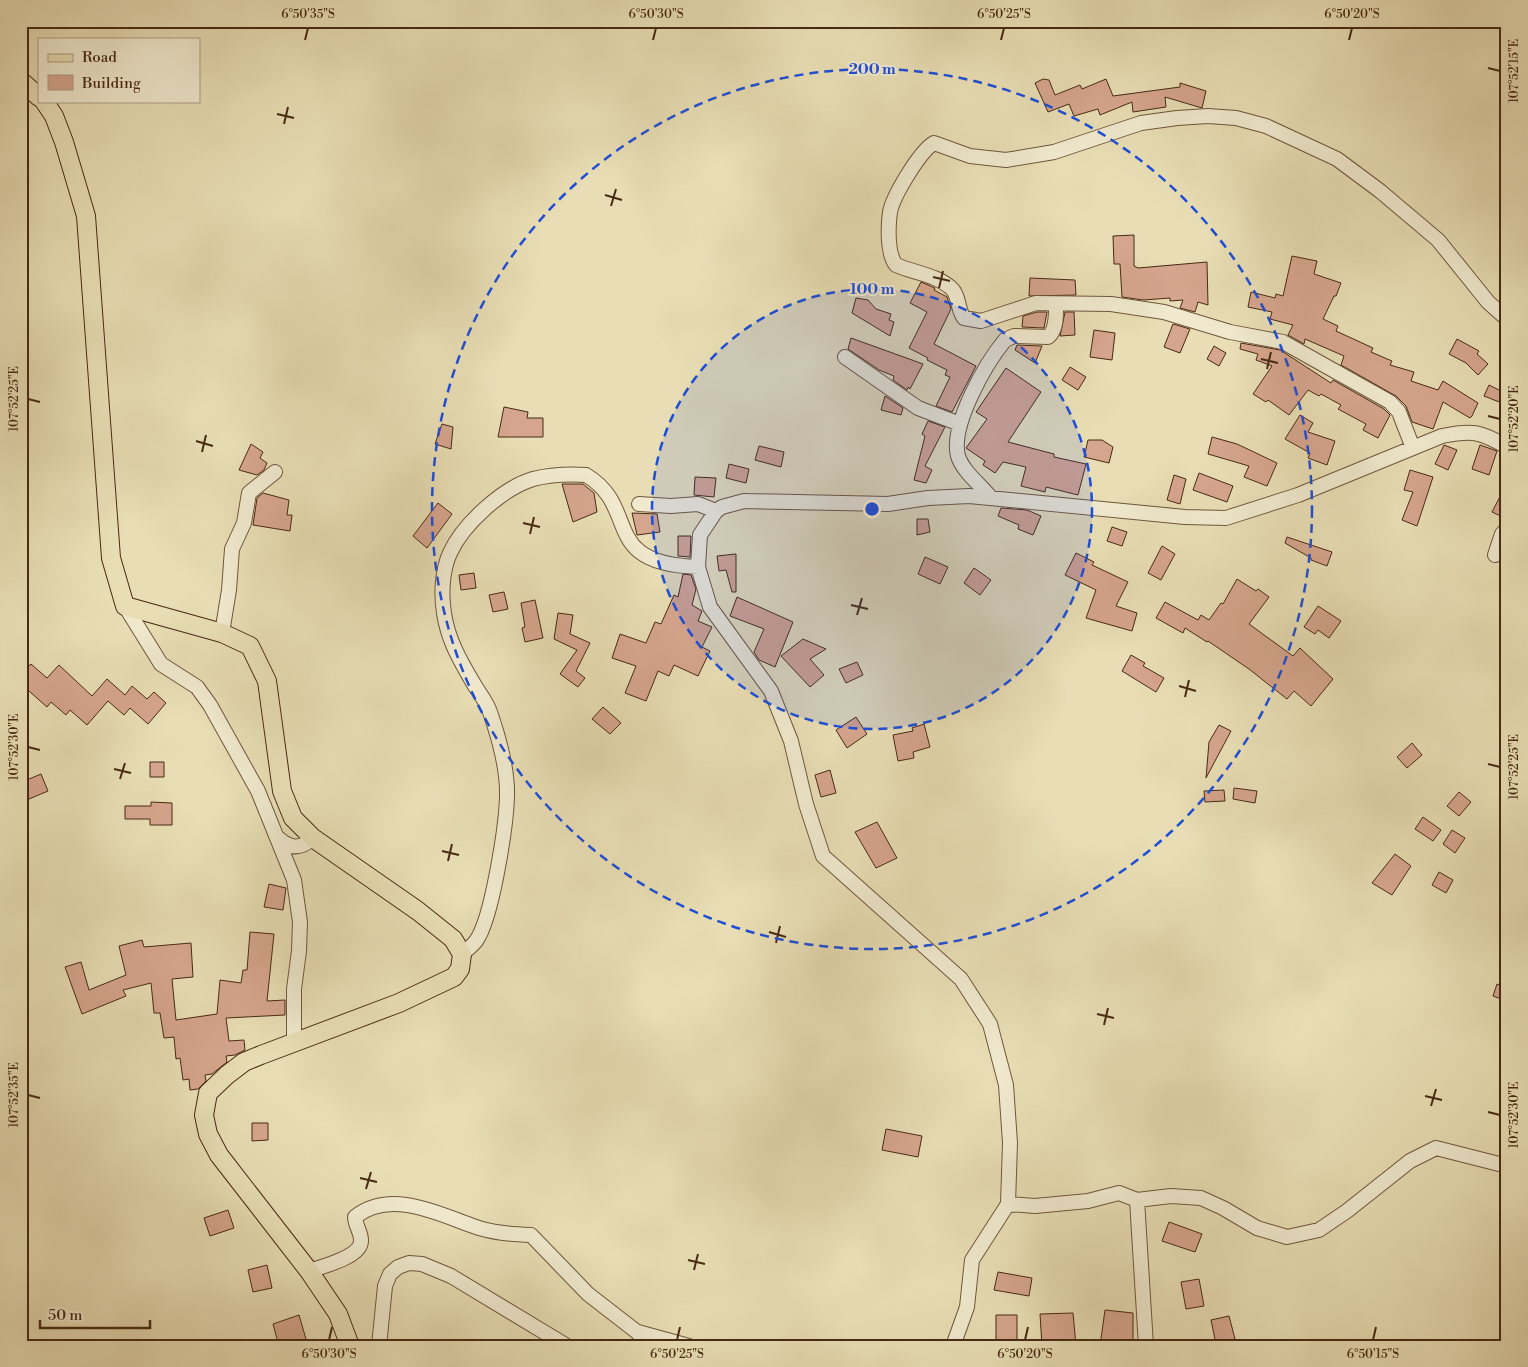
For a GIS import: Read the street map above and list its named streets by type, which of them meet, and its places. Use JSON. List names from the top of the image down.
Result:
{
  "legend": ["Road", "Building"],
  "scale_bar": "50 m",
  "coordinates": [
    "6°50'35\"S",
    "6°50'30\"S",
    "6°50'25\"S",
    "6°50'20\"S",
    "107°52'15\"E",
    "107°52'25\"E",
    "107°52'20\"E",
    "107°52'30\"E",
    "107°52'35\"E",
    "6°50'15\"S"
  ],
  "rings": ["200 m", "100 m"]
}
